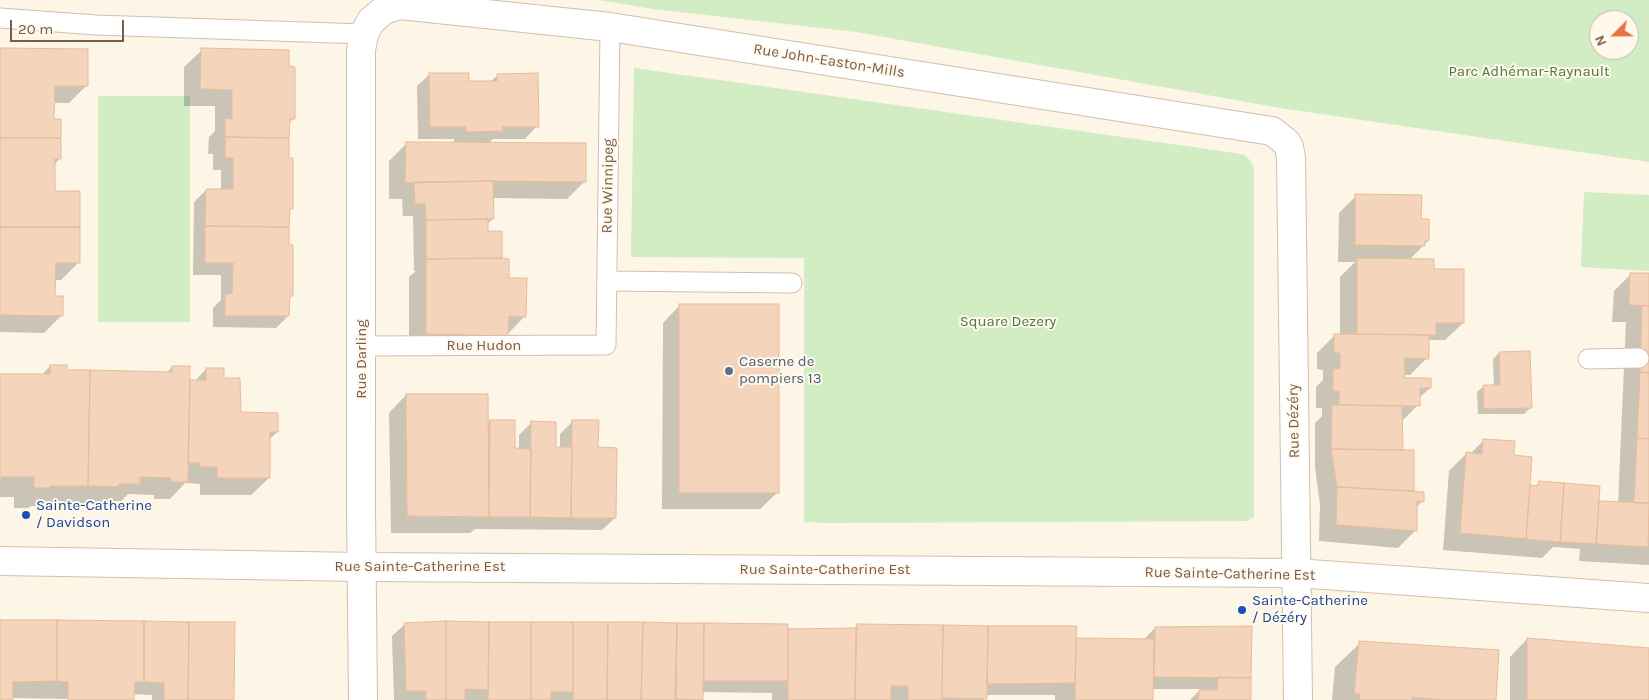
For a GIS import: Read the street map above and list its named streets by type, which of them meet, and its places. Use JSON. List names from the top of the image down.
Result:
{
  "streets": {
    "street": [
      "Rue John-Easton-Mills",
      "Rue Darling",
      "Rue Dézéry",
      "Rue Sainte-Catherine Est"
    ],
    "lane": ["Rue Winnipeg", "Rue Hudon"]
  },
  "crossings": [
    ["Rue John-Easton-Mills", "Rue Winnipeg"],
    ["Rue John-Easton-Mills", "Rue Darling"],
    ["Rue John-Easton-Mills", "Rue Dézéry"],
    ["Rue Winnipeg", "Rue Hudon"],
    ["Rue Hudon", "Rue Darling"],
    ["Rue Darling", "Rue Sainte-Catherine Est"],
    ["Rue Dézéry", "Rue Sainte-Catherine Est"]
  ],
  "parks": ["Parc Adhémar-Raynault", "Square Dezery"],
  "places": ["Caserne de pompiers 13", "Sainte-Catherine / Davidson", "Sainte-Catherine / Dézéry"],
  "scale_bar": "20 m",
  "north": "bottom left"
}
